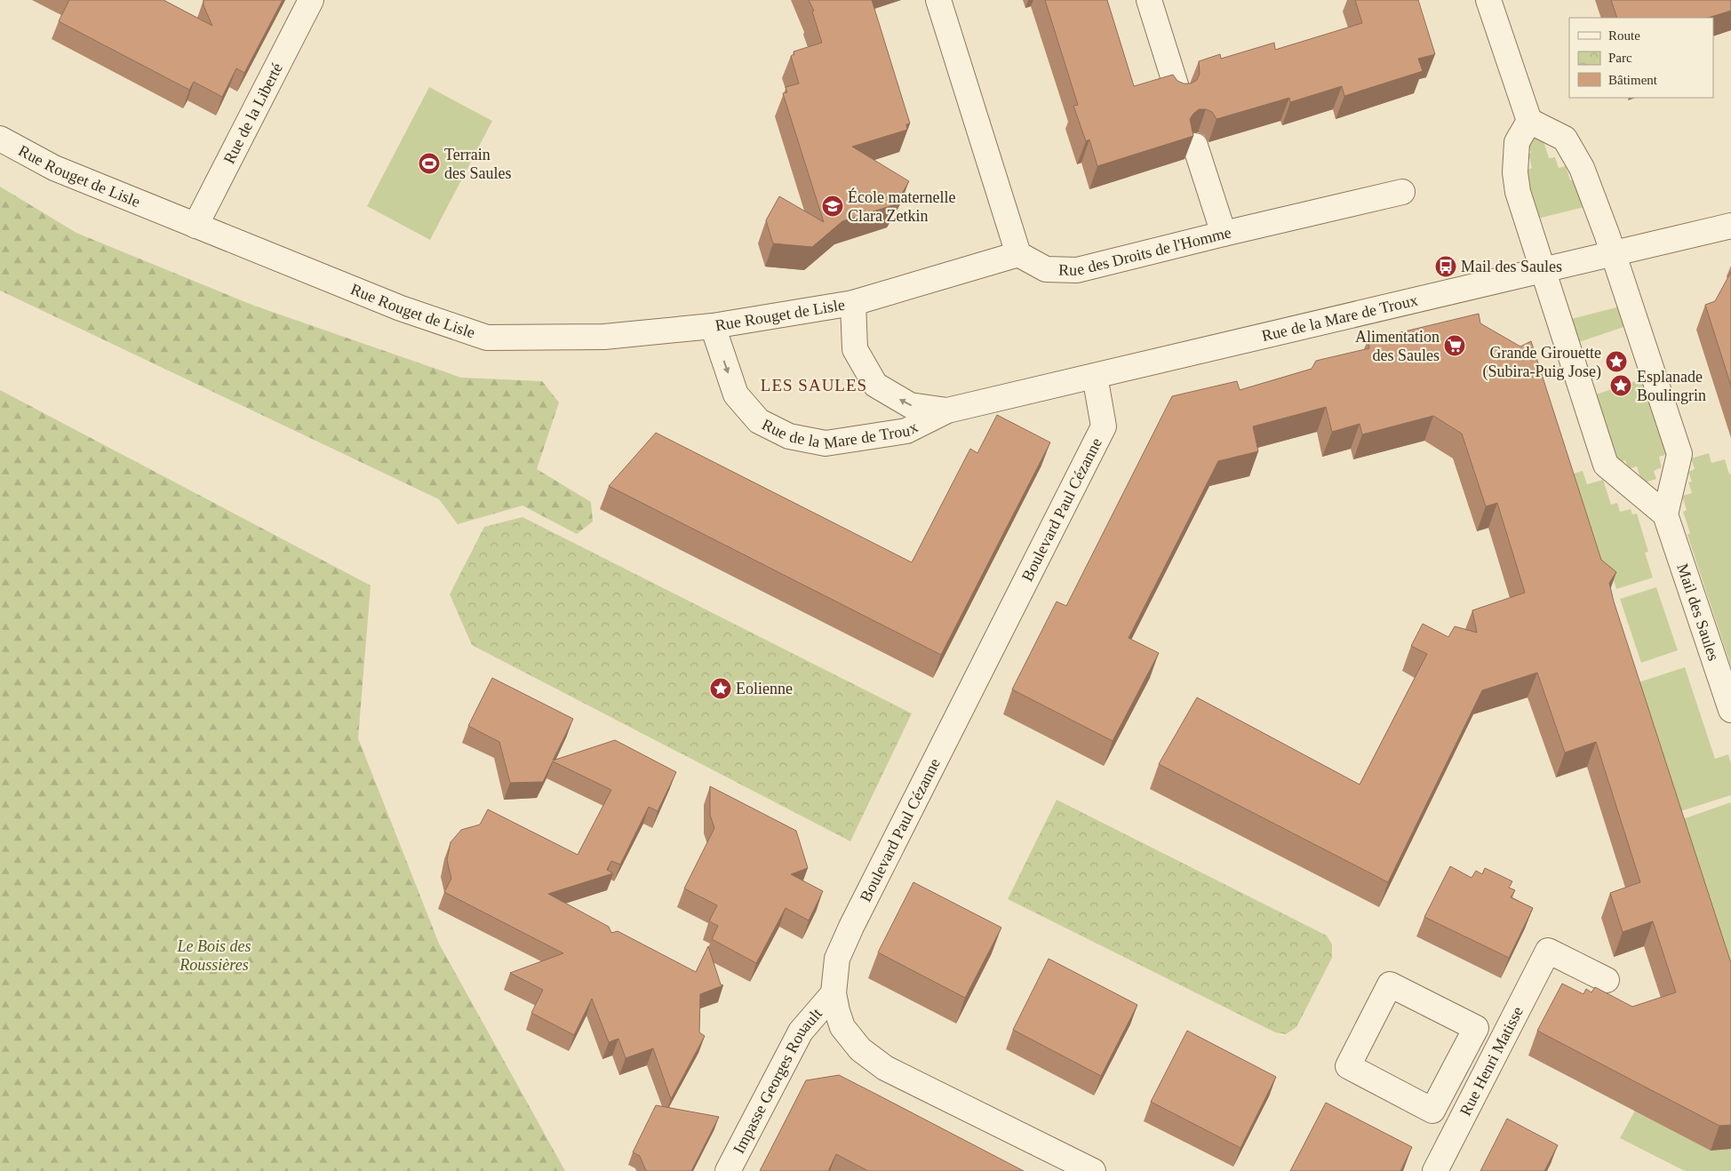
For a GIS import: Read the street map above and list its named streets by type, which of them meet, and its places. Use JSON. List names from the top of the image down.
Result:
{
  "streets": {
    "street": [
      "Rue de la Liberté",
      "Rue Rouget de Lisle",
      "Rue des Droits de l'Homme",
      "Rue de la Mare de Troux",
      "Boulevard Paul Cézanne",
      "Mail des Saules",
      "Rue Henri Matisse",
      "Impasse Georges Rouault"
    ]
  },
  "crossings": [
    ["Rue de la Liberté", "Rue Rouget de Lisle"],
    ["Rue Rouget de Lisle", "Rue des Droits de l'Homme"],
    ["Rue Rouget de Lisle", "Rue de la Mare de Troux"],
    ["Rue de la Mare de Troux", "Boulevard Paul Cézanne"],
    ["Boulevard Paul Cézanne", "Impasse Georges Rouault"]
  ],
  "districts": ["LES SAULES"],
  "parks": ["Le Bois des Roussières"],
  "places": {
    "sports": ["Terrain des Saules"],
    "school or university": ["École maternelle Clara Zetkin"],
    "bus stop": ["Mail des Saules"],
    "supermarket": ["Alimentation des Saules"],
    "place": ["Grande Girouette (Subira-Puig Jose)", "Esplanade Boulingrin", "Eolienne"]
  },
  "legend": ["Route", "Parc", "Bâtiment"]
}
